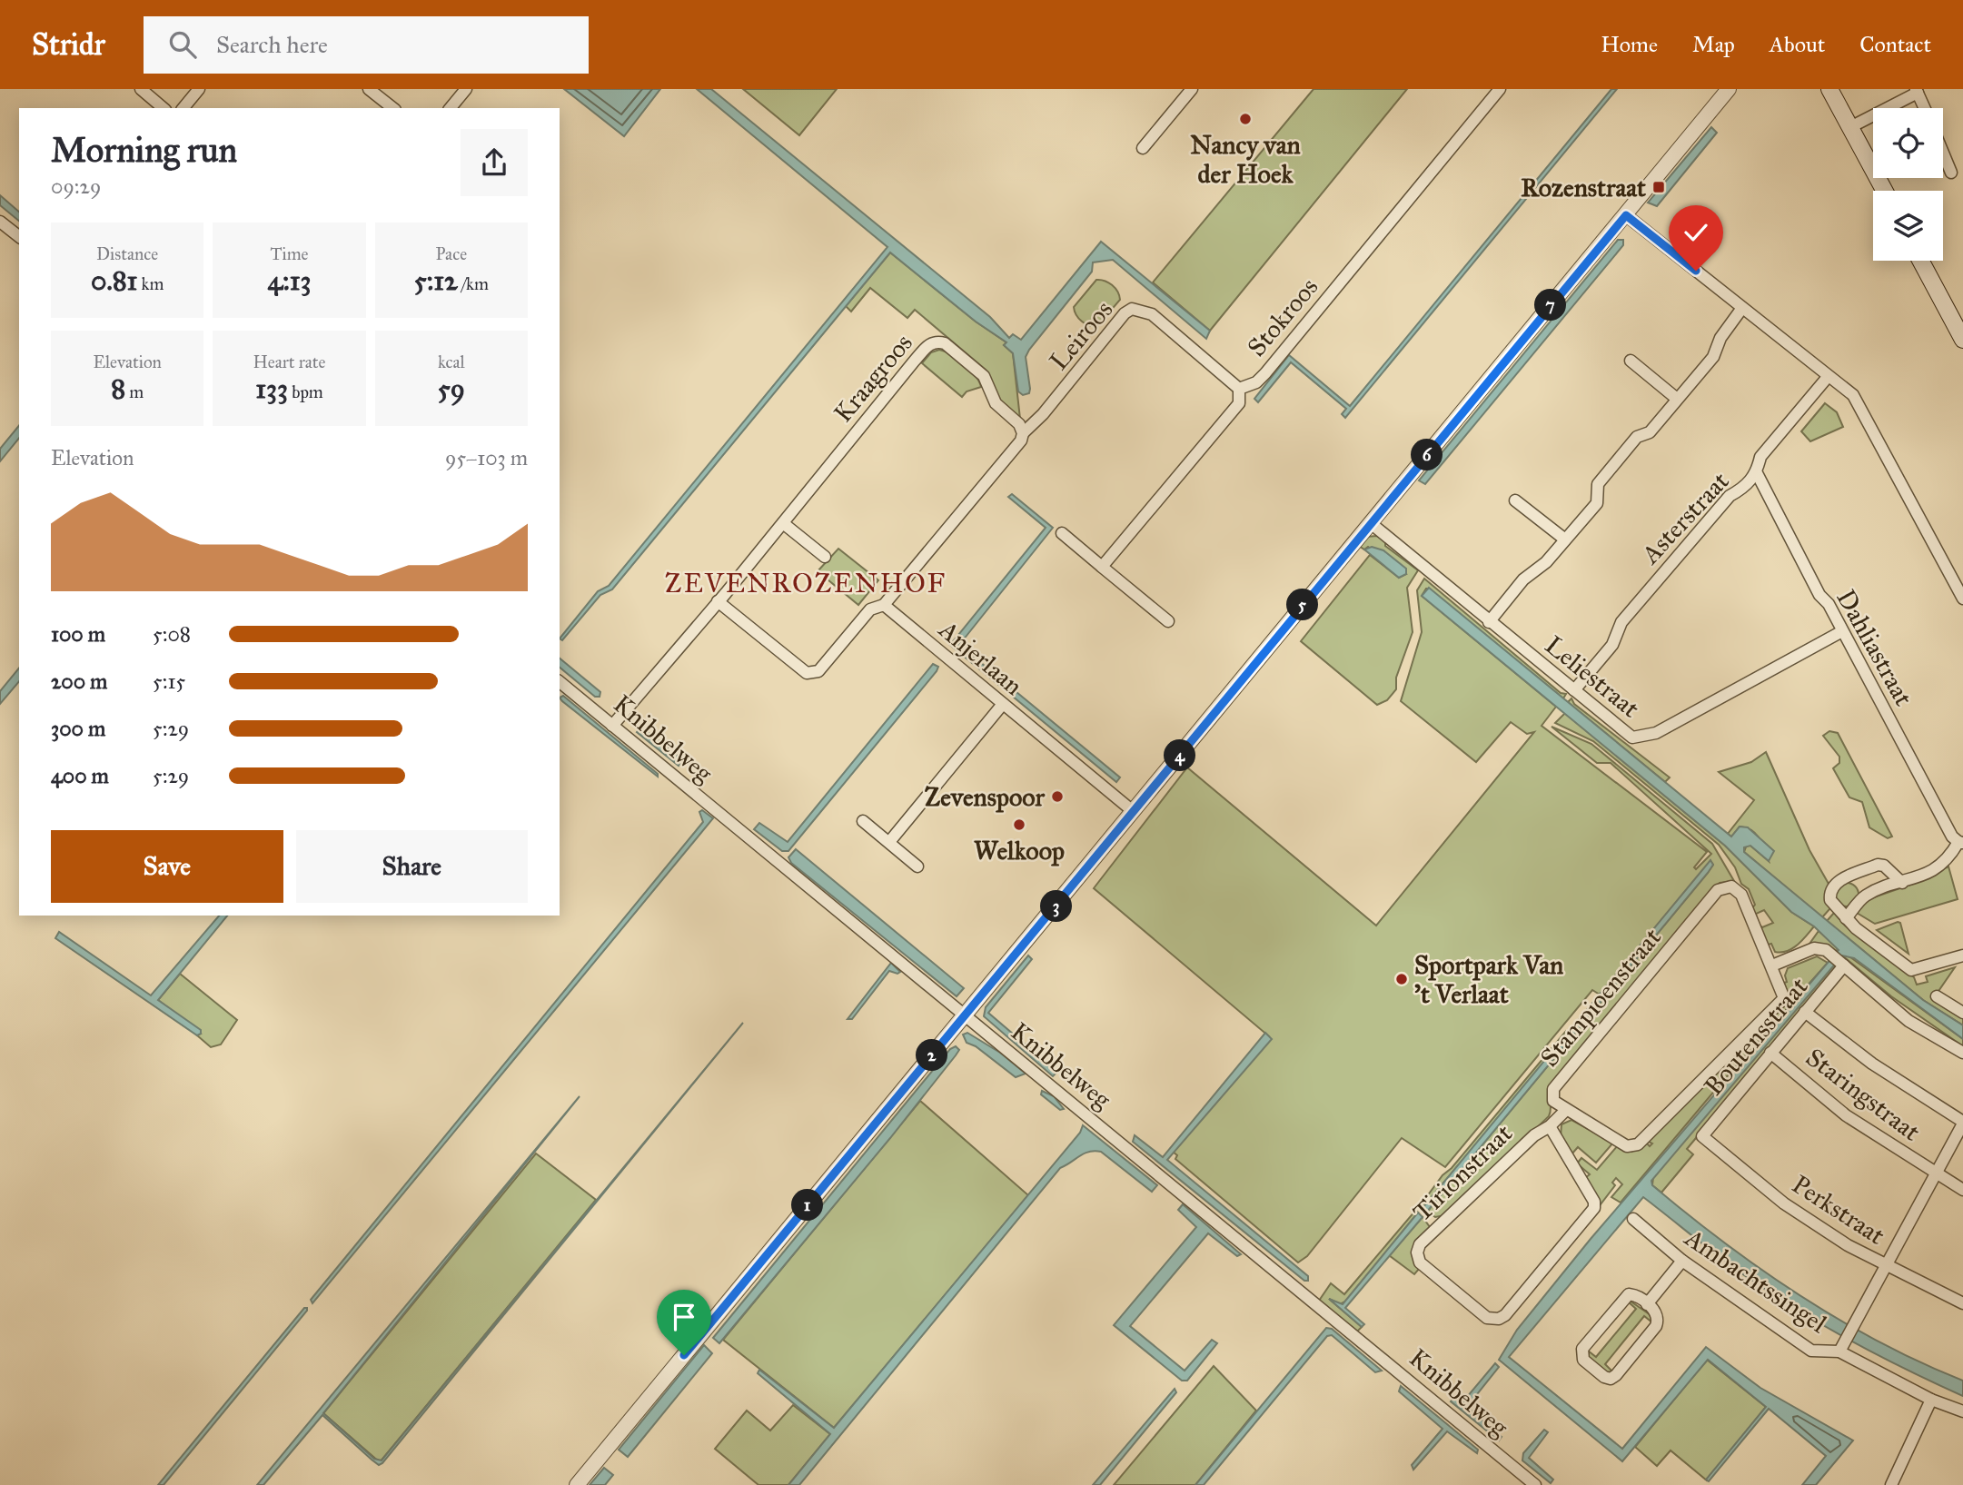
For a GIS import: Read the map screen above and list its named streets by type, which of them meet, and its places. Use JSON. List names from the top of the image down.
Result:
{
  "streets": {
    "street": [
      "Stokroos",
      "Leiroos",
      "Kraagroos",
      "Asterstraat",
      "Dahliastraat",
      "Anjerlaan",
      "Leliestraat",
      "Knibbelweg",
      "Stampioenstraat",
      "Boutensstraat",
      "Staringstraat",
      "Tirionstraat",
      "Perkstraat",
      "Ambachtssingel"
    ]
  },
  "crossings": [
    ["Stokroos", "Leiroos"],
    ["Leiroos", "Kraagroos"],
    ["Kraagroos", "Knibbelweg"],
    ["Asterstraat", "Dahliastraat"],
    ["Asterstraat", "Leliestraat"],
    ["Dahliastraat", "Leliestraat"],
    ["Stampioenstraat", "Tirionstraat"],
    ["Boutensstraat", "Staringstraat"],
    ["Boutensstraat", "Perkstraat"]
  ],
  "districts": ["ZEVENROZENHOF"],
  "places": {
    "other": [
      "Nancy van der Hoek",
      "Zevenspoor",
      "Welkoop",
      "Sportpark Van 't Verlaat"
    ],
    "transit": ["Rozenstraat"]
  },
  "page": {
    "header": "Stridr",
    "search": "Search here",
    "nav": [
      "Home",
      "Map",
      "About",
      "Contact"
    ],
    "heading": ["Morning run", "09:29"],
    "stats": [
      ["Distance", "0.81 km"],
      ["Time", "4:13"],
      ["Pace", "5:12 /km"],
      ["Elevation", "8 m"],
      ["Heart rate", "133 bpm"],
      ["kcal", "59"]
    ],
    "pins": [
      "7",
      "6",
      "5",
      "4",
      "3",
      "2",
      "1"
    ],
    "chart": ["Elevation", "95–103 m"],
    "list": [
      {
        "name": "100 m",
        "note": "5:08"
      },
      {
        "name": "200 m",
        "note": "5:15"
      },
      {
        "name": "300 m",
        "note": "5:29"
      },
      {
        "name": "400 m",
        "note": "5:29"
      }
    ],
    "buttons": ["Save", "Share"]
  }
}
